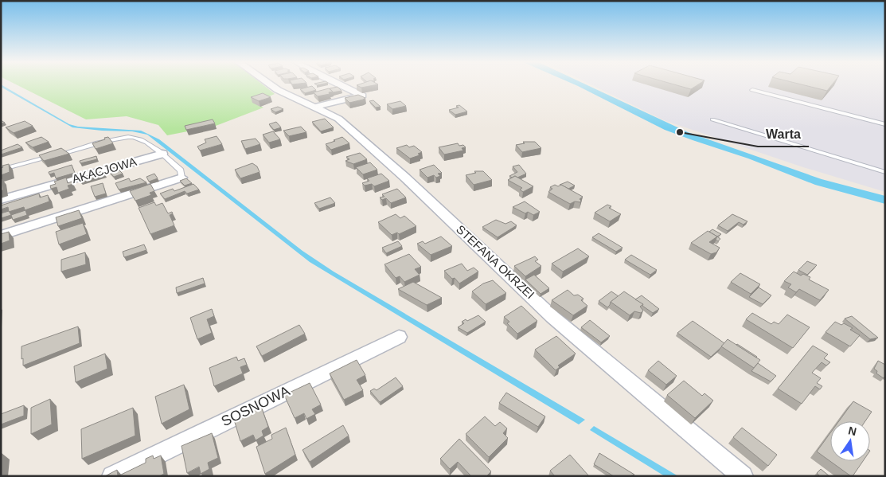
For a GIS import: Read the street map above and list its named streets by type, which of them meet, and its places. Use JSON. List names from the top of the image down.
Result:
{
  "streets": {
    "street": ["AKACJOWA", "STEFANA OKRZEI", "SOSNOWA"]
  },
  "places": ["Warta"],
  "north": "top"
}
